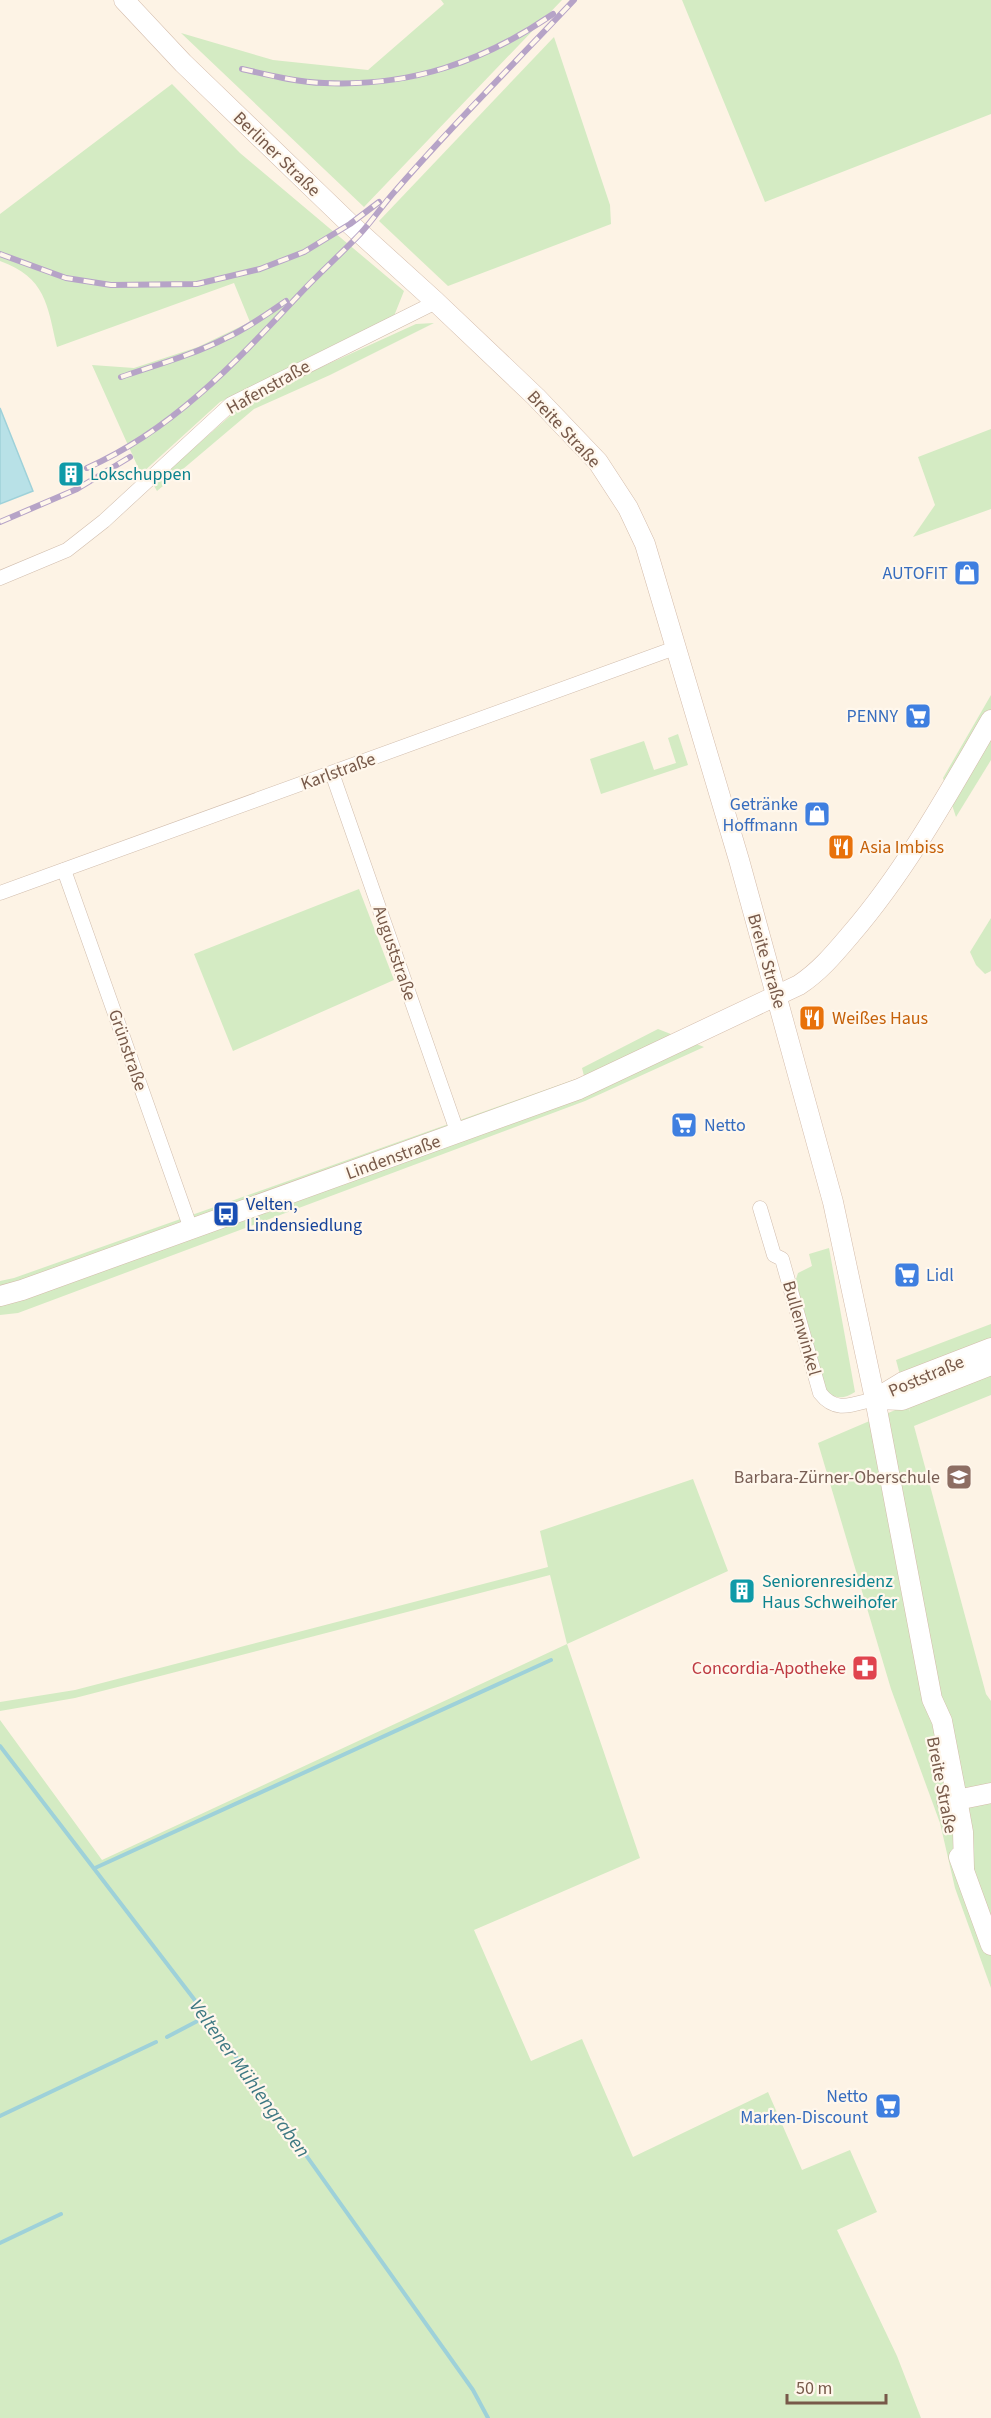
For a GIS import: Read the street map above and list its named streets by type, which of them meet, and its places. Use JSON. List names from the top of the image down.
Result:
{
  "streets": {
    "main road": [
      "Berliner Straße",
      "Breite Straße",
      "Lindenstraße",
      "Poststraße"
    ],
    "street": [
      "Hafenstraße",
      "Karlstraße",
      "Auguststraße",
      "Grünstraße",
      "Bullenwinkel"
    ]
  },
  "crossings": [
    ["Berliner Straße", "Hafenstraße"],
    ["Berliner Straße", "Breite Straße"],
    ["Hafenstraße", "Breite Straße"],
    ["Breite Straße", "Karlstraße"],
    ["Breite Straße", "Lindenstraße"],
    ["Breite Straße", "Bullenwinkel"],
    ["Breite Straße", "Poststraße"],
    ["Karlstraße", "Auguststraße"],
    ["Karlstraße", "Grünstraße"],
    ["Auguststraße", "Lindenstraße"],
    ["Grünstraße", "Lindenstraße"],
    ["Bullenwinkel", "Poststraße"]
  ],
  "water": ["Veltener Mühlengraben"],
  "places": {
    "building": ["Lokschuppen", "Seniorenresidenz Haus Schweihofer"],
    "shop": ["AUTOFIT", "Getränke Hoffmann"],
    "supermarket": [
      "PENNY",
      "Netto",
      "Lidl",
      "Netto Marken-Discount"
    ],
    "restaurant": ["Asia Imbiss", "Weißes Haus"],
    "bus stop": ["Velten, Lindensiedlung"],
    "school or university": ["Barbara-Zürner-Oberschule"],
    "pharmacy": ["Concordia-Apotheke"]
  },
  "scale_bar": "50 m"
}
